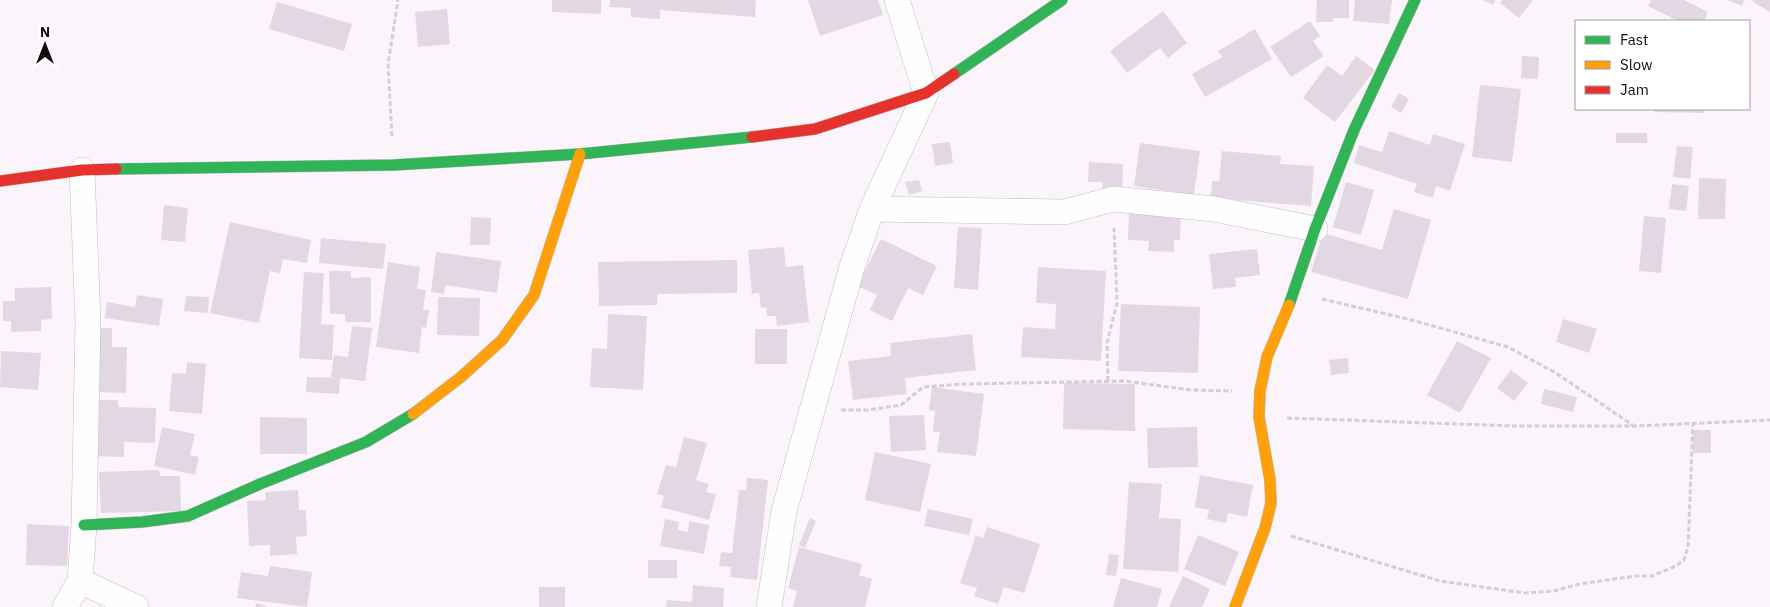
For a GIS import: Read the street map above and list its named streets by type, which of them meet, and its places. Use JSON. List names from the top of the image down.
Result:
{
  "legend": ["Fast", "Slow", "Jam"],
  "north": "top"
}
